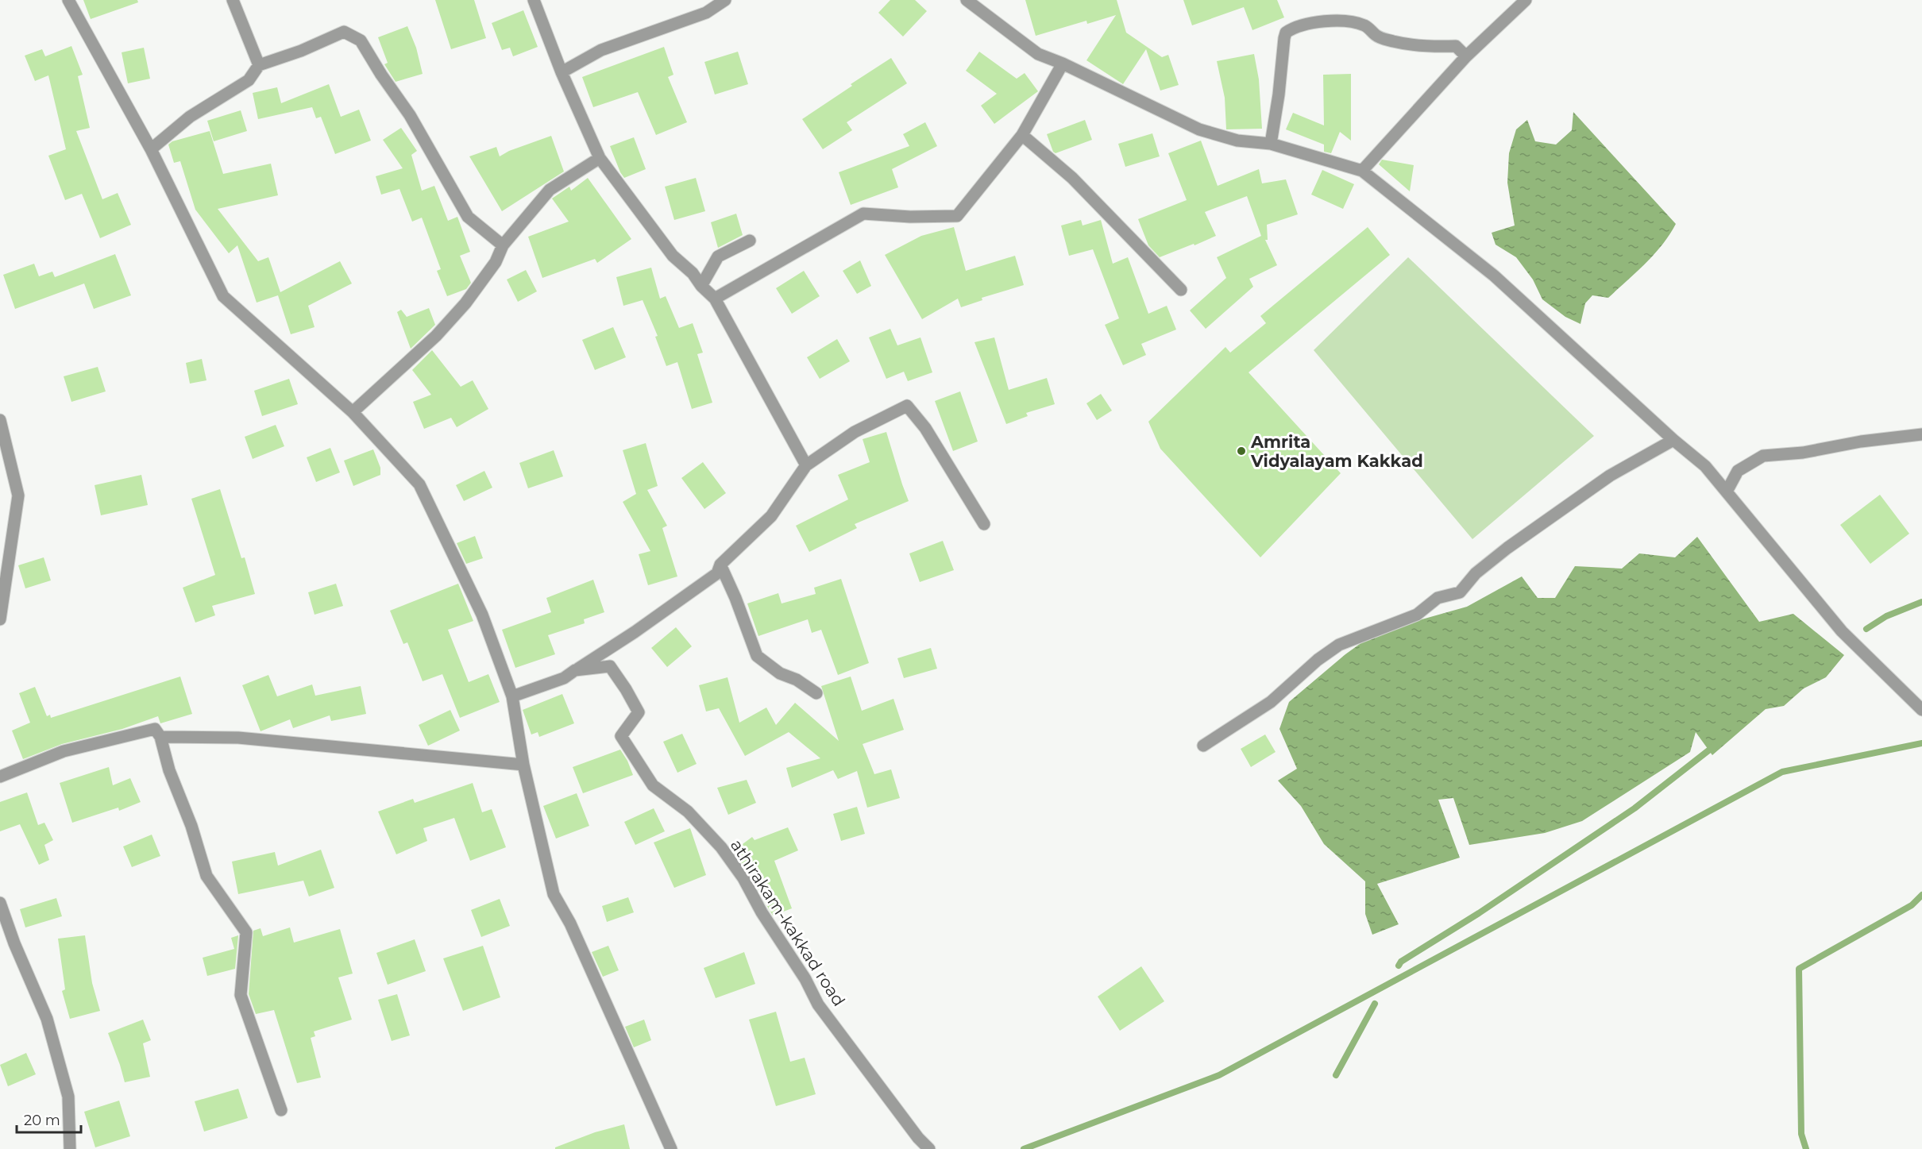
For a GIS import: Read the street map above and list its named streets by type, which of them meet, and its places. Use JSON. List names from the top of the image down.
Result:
{
  "streets": {
    "street": ["athirakam-kakkad road"]
  },
  "places": ["Amrita Vidyalayam Kakkad"],
  "scale_bar": "20 m"
}
